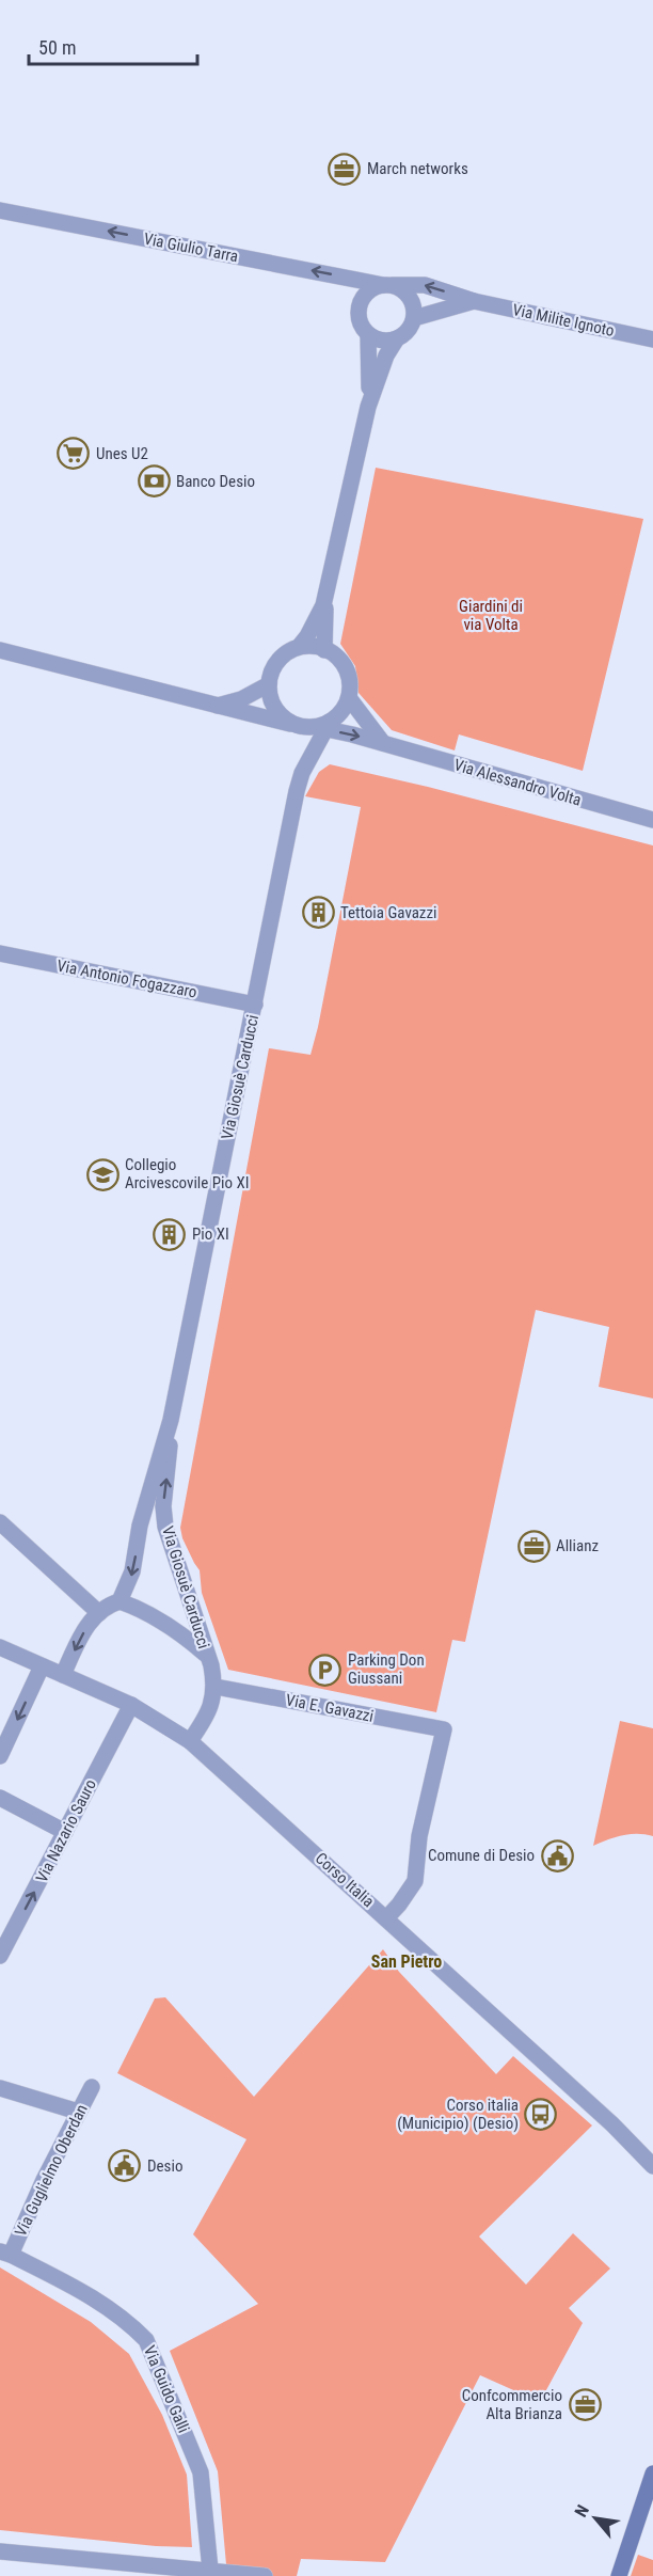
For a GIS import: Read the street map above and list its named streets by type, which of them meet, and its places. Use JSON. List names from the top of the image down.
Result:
{
  "streets": {
    "street": [
      "Via Giulio Tarra",
      "Via Milite Ignoto",
      "Via Alessandro Volta",
      "Via Antonio Fogazzaro",
      "Via Giosuè Carducci",
      "Via E. Gavazzi",
      "Via Nazario Sauro",
      "Corso Italia",
      "Via Guglielmo Oberdan",
      "Via Guido Galli"
    ]
  },
  "crossings": [
    ["Via Giulio Tarra", "Via Milite Ignoto"],
    ["Via Alessandro Volta", "Via Giosuè Carducci"],
    ["Via Antonio Fogazzaro", "Via Giosuè Carducci"],
    ["Via E. Gavazzi", "Corso Italia"],
    ["Via Nazario Sauro", "Corso Italia"],
    ["Via Guglielmo Oberdan", "Via Guido Galli"]
  ],
  "one_way": ["Via Giulio Tarra", "Via Nazario Sauro"],
  "districts": ["San Pietro"],
  "parks": ["Giardini di via Volta"],
  "places": {
    "office": ["March networks", "Allianz", "Confcommercio Alta Brianza"],
    "supermarket": ["Unes U2"],
    "bank": ["Banco Desio"],
    "building": ["Tettoia Gavazzi", "Pio XI"],
    "school or university": ["Collegio Arcivescovile Pio XI"],
    "parking": ["Parking Don Giussani"],
    "public building": ["Comune di Desio", "Desio"],
    "bus stop": ["Corso italia (Municipio) (Desio)"]
  },
  "scale_bar": "50 m",
  "north": "top left"
}
